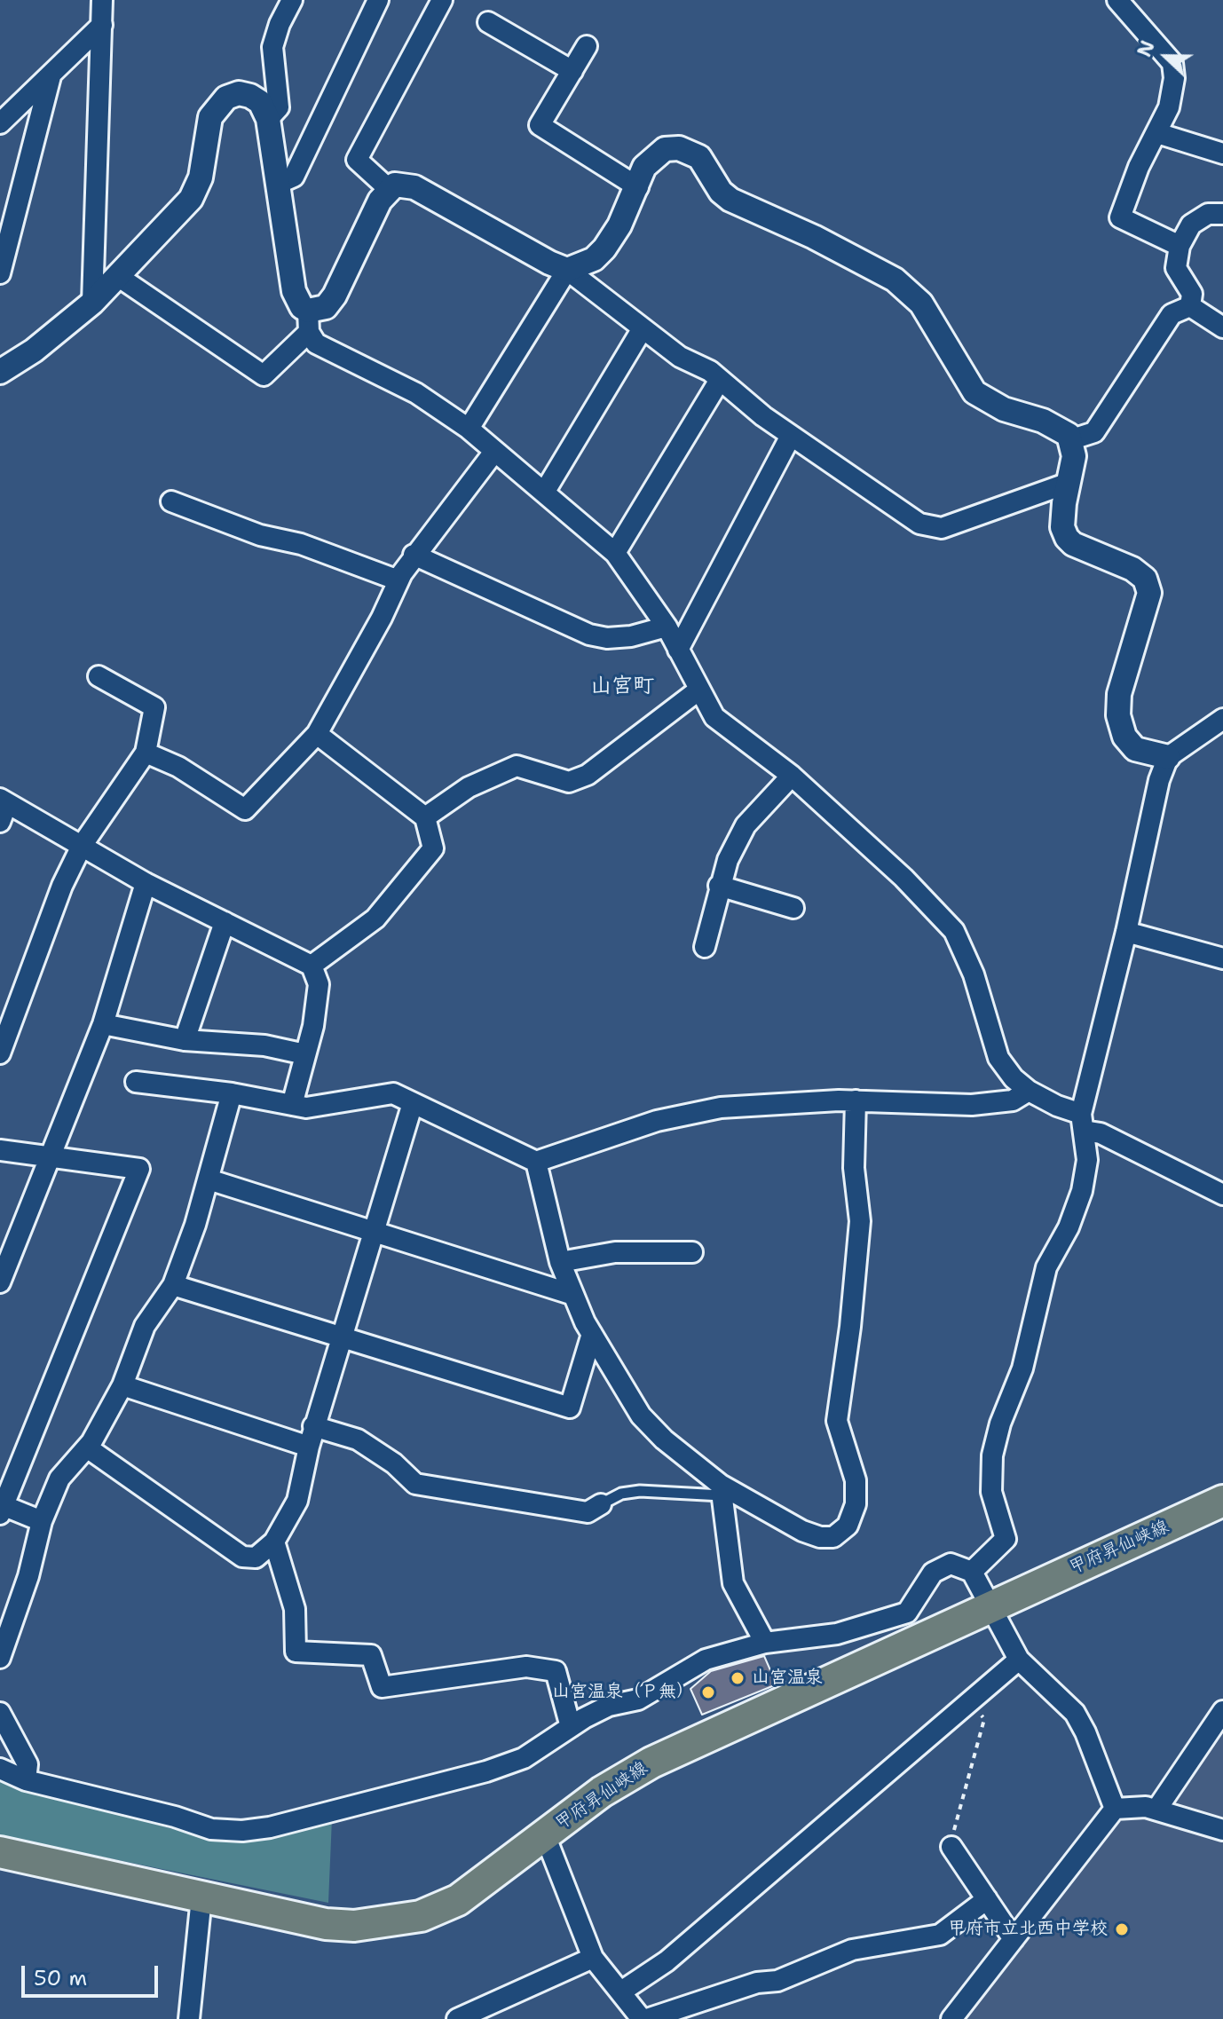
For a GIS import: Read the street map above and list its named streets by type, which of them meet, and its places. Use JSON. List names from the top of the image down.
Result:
{
  "streets": {
    "main road": ["甲府昇仙峡線"]
  },
  "districts": ["山宮町"],
  "places": ["山宮温泉", "山宮温泉（Ｐ無）", "甲府市立北西中学校"],
  "scale_bar": "50 m",
  "north": "left"
}
